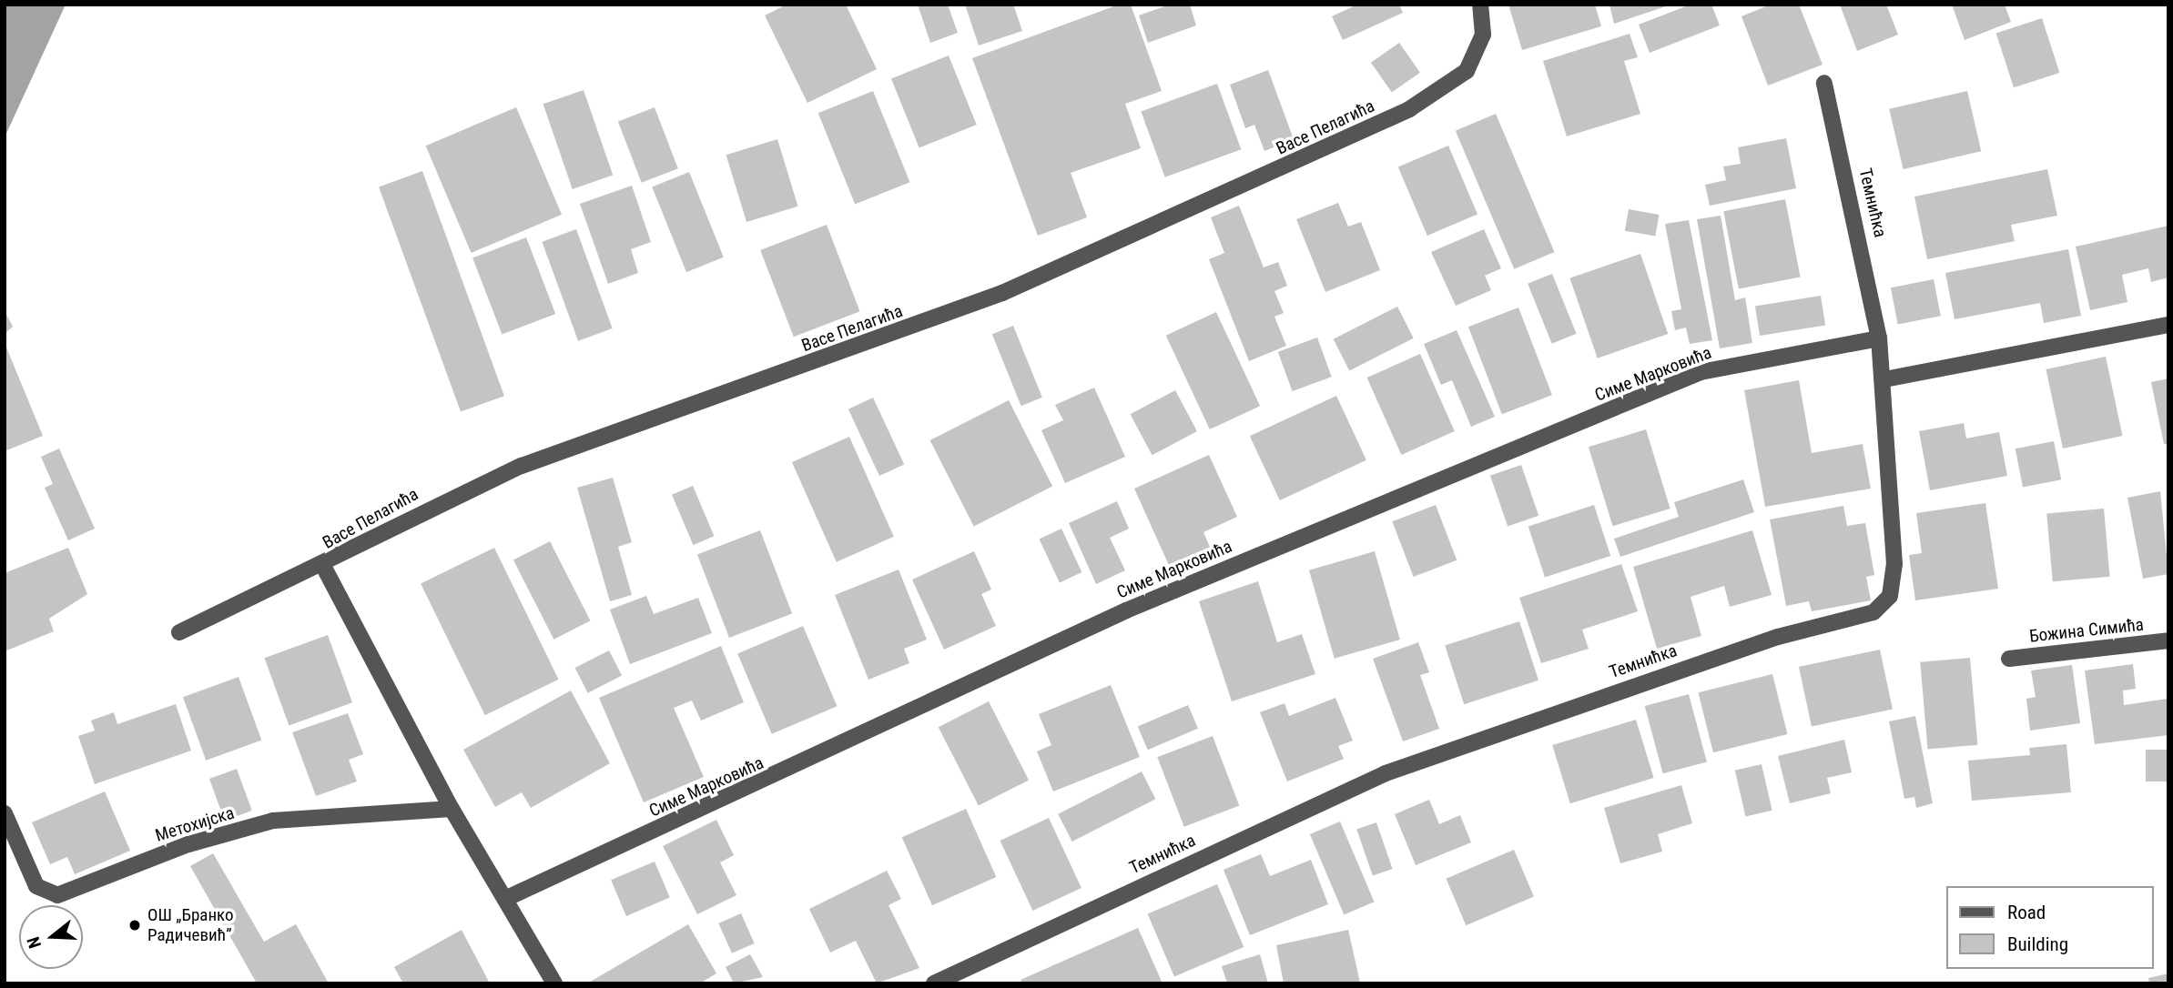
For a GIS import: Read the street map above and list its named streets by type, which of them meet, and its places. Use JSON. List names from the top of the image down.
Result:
{
  "streets": {
    "street": [
      "Васе Пелагића",
      "Темнићка",
      "Симе Марковића",
      "Божина Симића",
      "Метохијска"
    ]
  },
  "crossings": [
    ["Темнићка", "Симе Марковића"]
  ],
  "places": ["ОШ „Бранко Радичевић”"],
  "legend": ["Road", "Building"],
  "north": "left"
}
